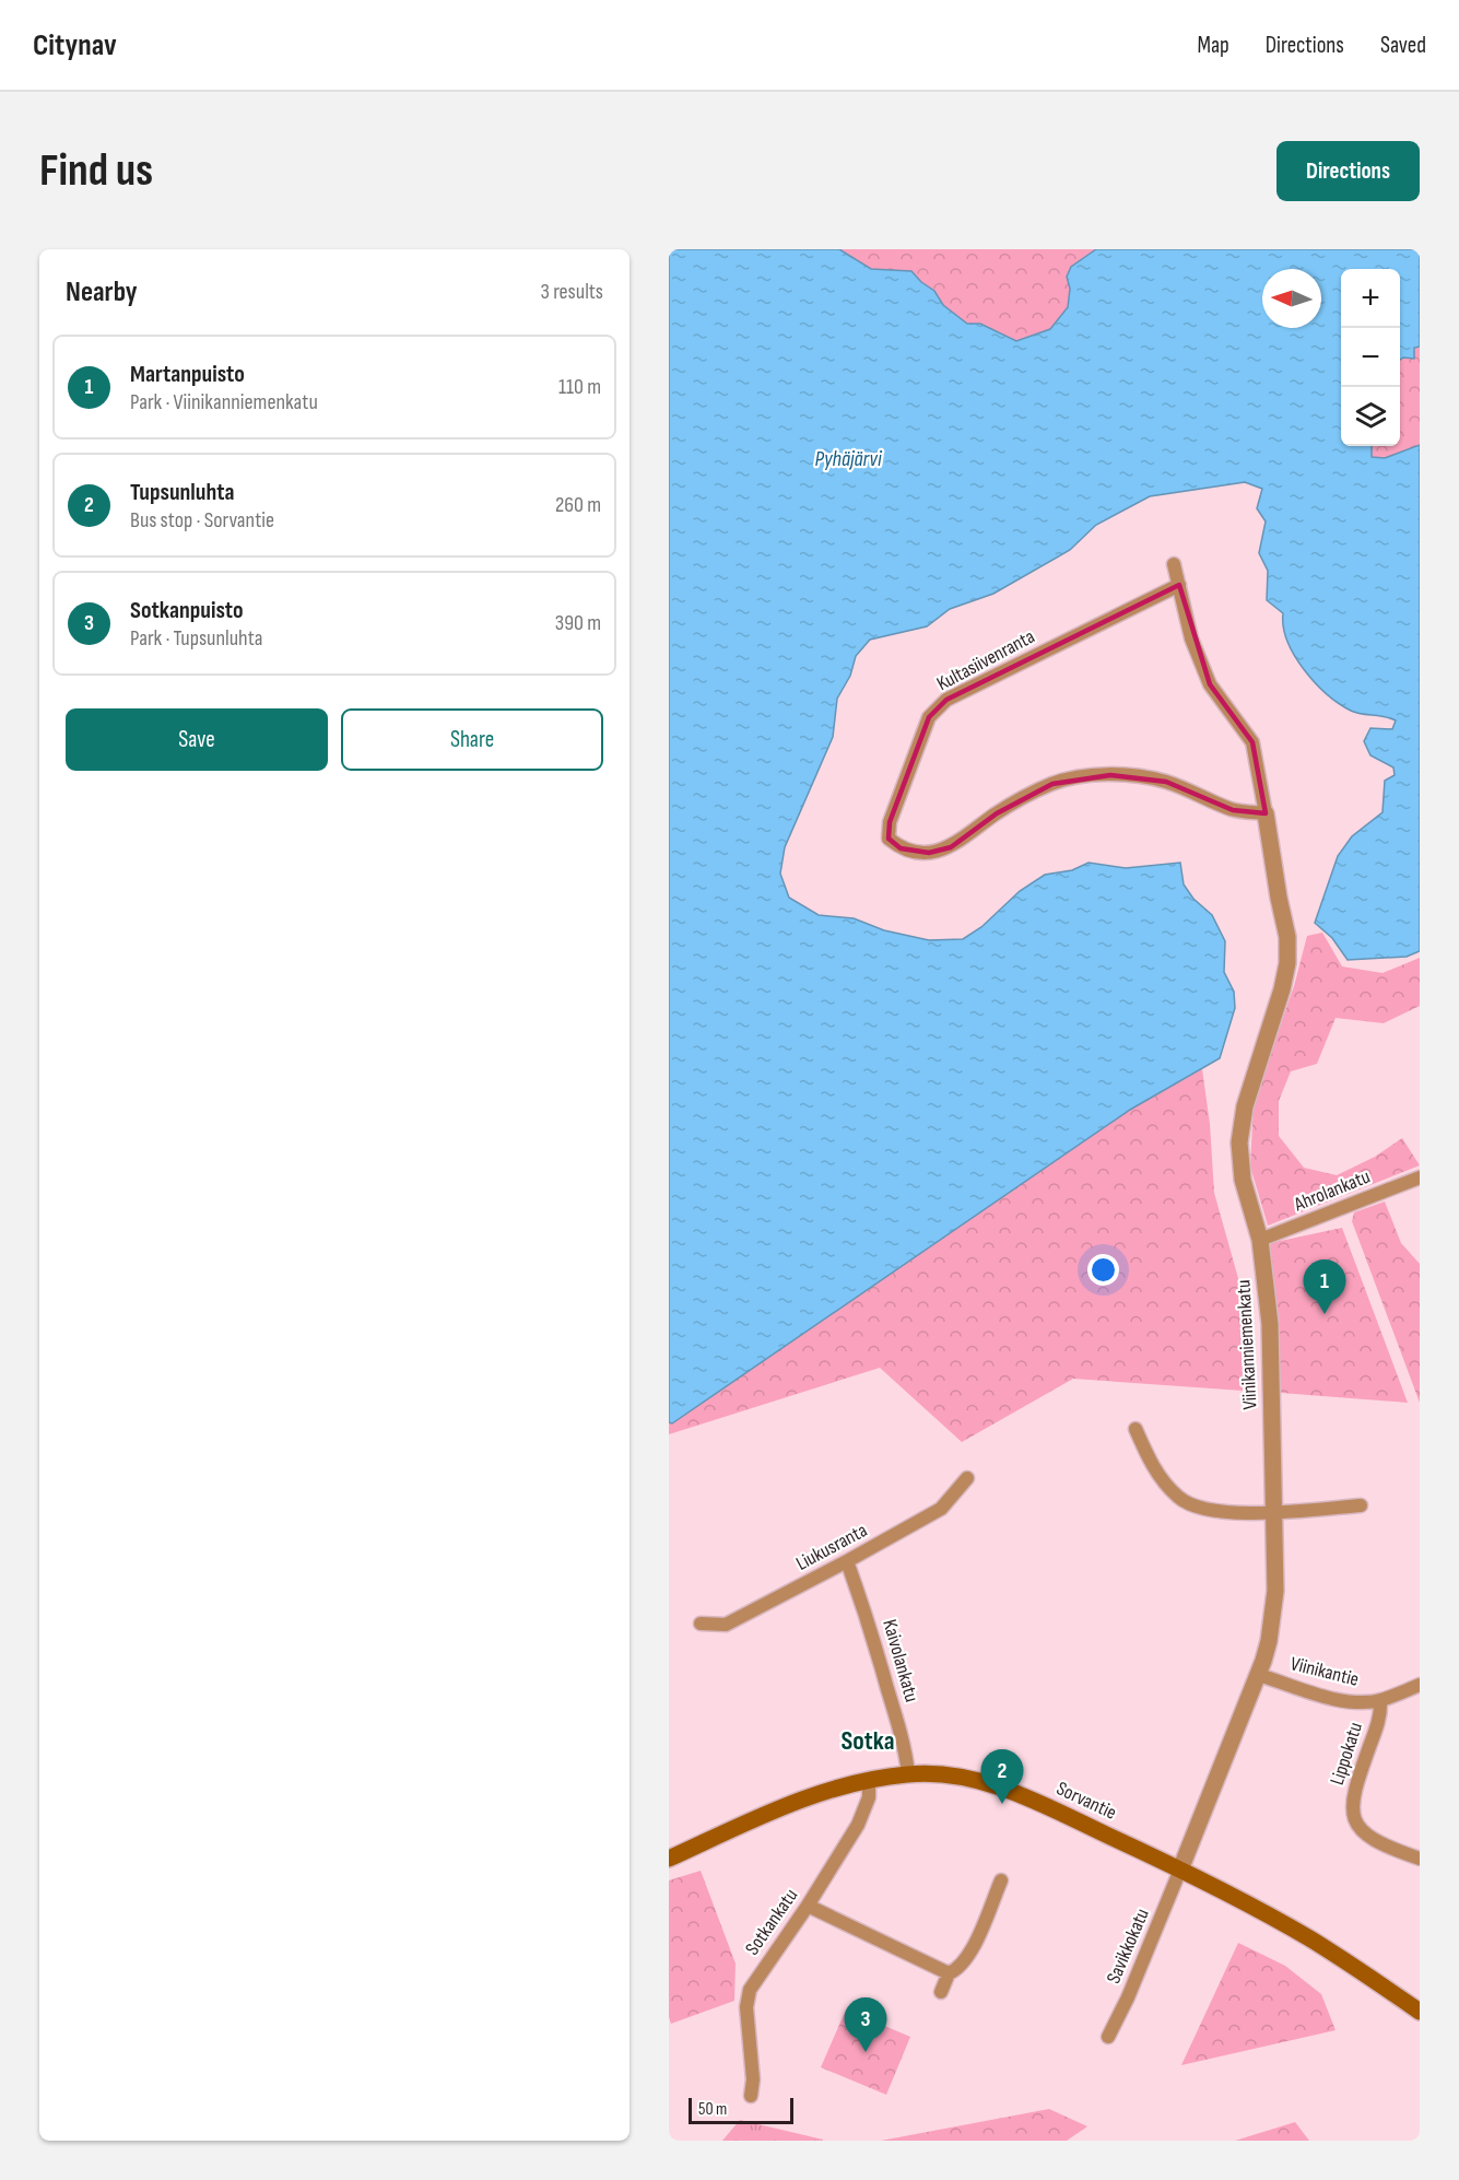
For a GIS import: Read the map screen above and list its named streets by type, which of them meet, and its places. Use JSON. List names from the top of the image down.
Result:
{
  "streets": {
    "main road": ["Sorvantie"],
    "street": [
      "Kultasiivenranta",
      "Ahrolankatu",
      "Viinikanniemenkatu",
      "Liukusranta",
      "Kaivolankatu",
      "Viinikantie",
      "Lippokatu",
      "Sotkankatu",
      "Savikkokatu"
    ]
  },
  "crossings": [
    ["Kultasiivenranta", "Viinikanniemenkatu"],
    ["Ahrolankatu", "Viinikanniemenkatu"],
    ["Viinikanniemenkatu", "Viinikantie"],
    ["Viinikanniemenkatu", "Sorvantie"],
    ["Viinikanniemenkatu", "Savikkokatu"],
    ["Liukusranta", "Kaivolankatu"],
    ["Kaivolankatu", "Sorvantie"],
    ["Viinikantie", "Lippokatu"],
    ["Sorvantie", "Sotkankatu"],
    ["Sorvantie", "Savikkokatu"]
  ],
  "districts": ["Sotka"],
  "water": ["Pyhäjärvi"],
  "scale_bar": "50 m",
  "north": "left",
  "page": {
    "header": "Citynav",
    "nav": ["Map", "Directions", "Saved"],
    "buttons": [
      "Directions",
      ["Save", "Share"]
    ],
    "title": "Find us",
    "heading": ["Nearby", "3 results"],
    "map_buttons": ["+", "−"],
    "list": [
      {
        "mark": "1",
        "name": "Martanpuisto",
        "note": "Park · Viinikanniemenkatu",
        "value": "110 m"
      },
      {
        "mark": "2",
        "name": "Tupsunluhta",
        "note": "Bus stop · Sorvantie",
        "value": "260 m"
      },
      {
        "mark": "3",
        "name": "Sotkanpuisto",
        "note": "Park · Tupsunluhta",
        "value": "390 m"
      }
    ],
    "pins": ["1", "2", "3"],
    "scale": "50 m"
  }
}
